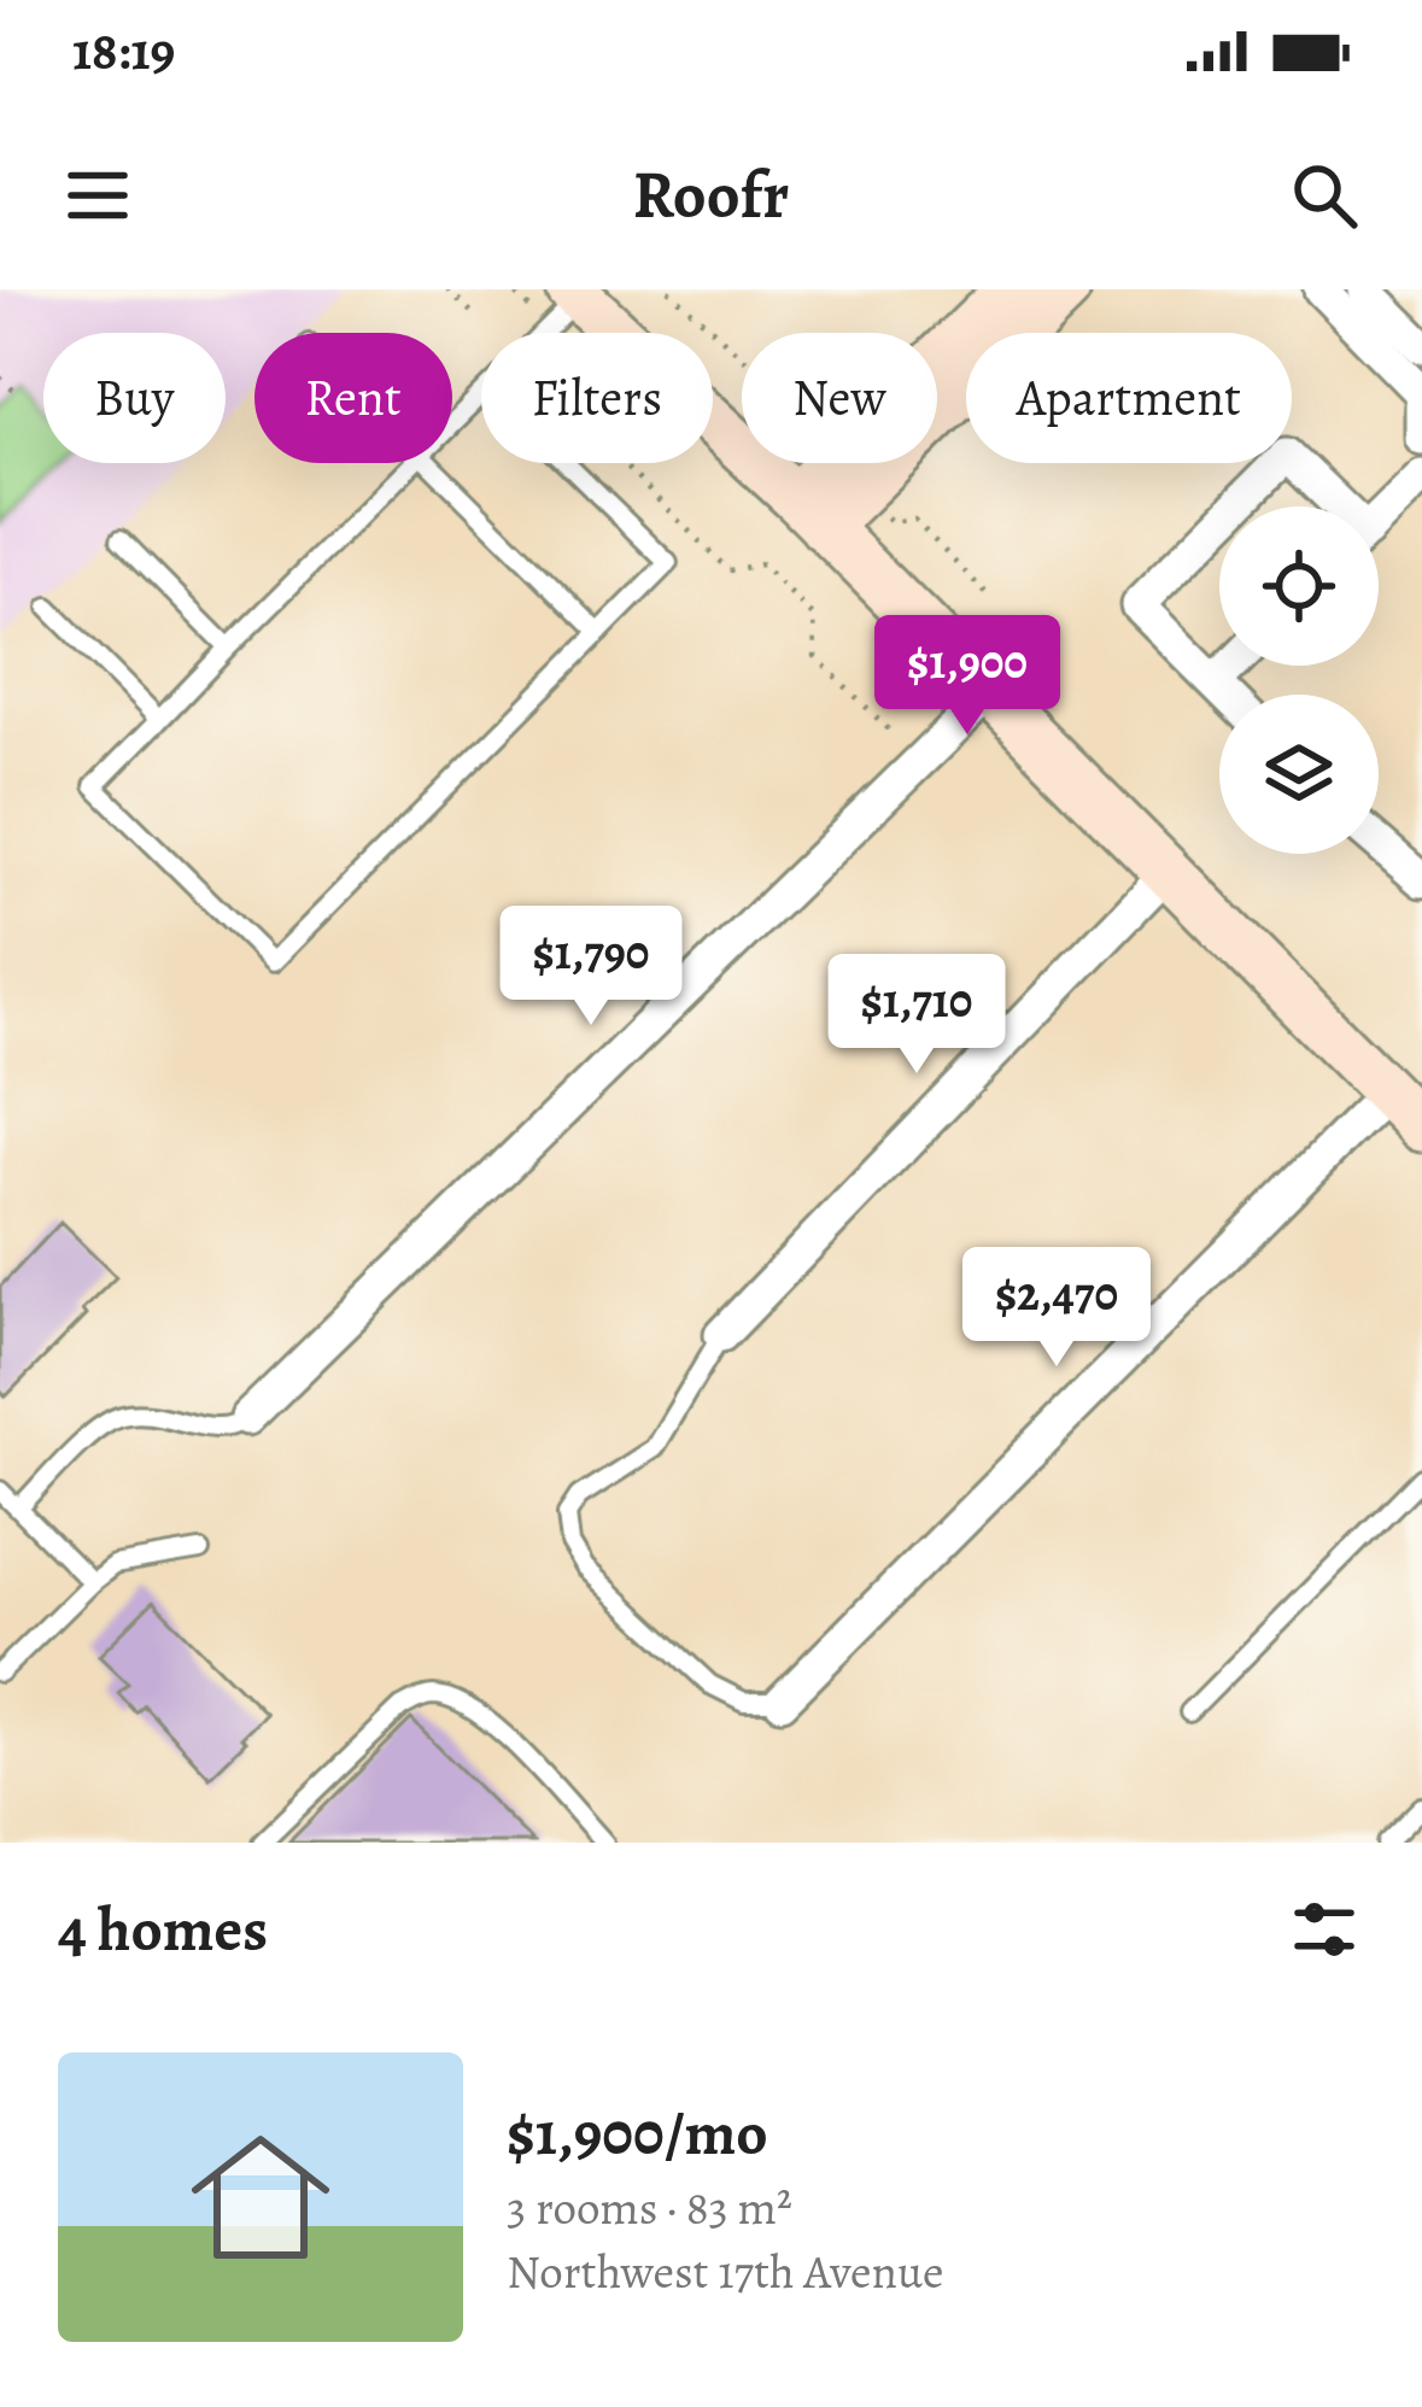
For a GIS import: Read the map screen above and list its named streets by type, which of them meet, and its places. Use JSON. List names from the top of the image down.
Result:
{
  "page": {
    "status": "18:19",
    "header": "Roofr",
    "chip": [
      "Buy",
      "Rent",
      "Filters",
      "New",
      "Apartment"
    ],
    "price": [
      "$1,900",
      "$1,790",
      "$1,710",
      "$2,470"
    ],
    "heading": "4 homes",
    "list": [
      {
        "name": "$1,900/mo",
        "note": "3 rooms · 83 m² · Northwest 17th Avenue"
      }
    ]
  }
}
